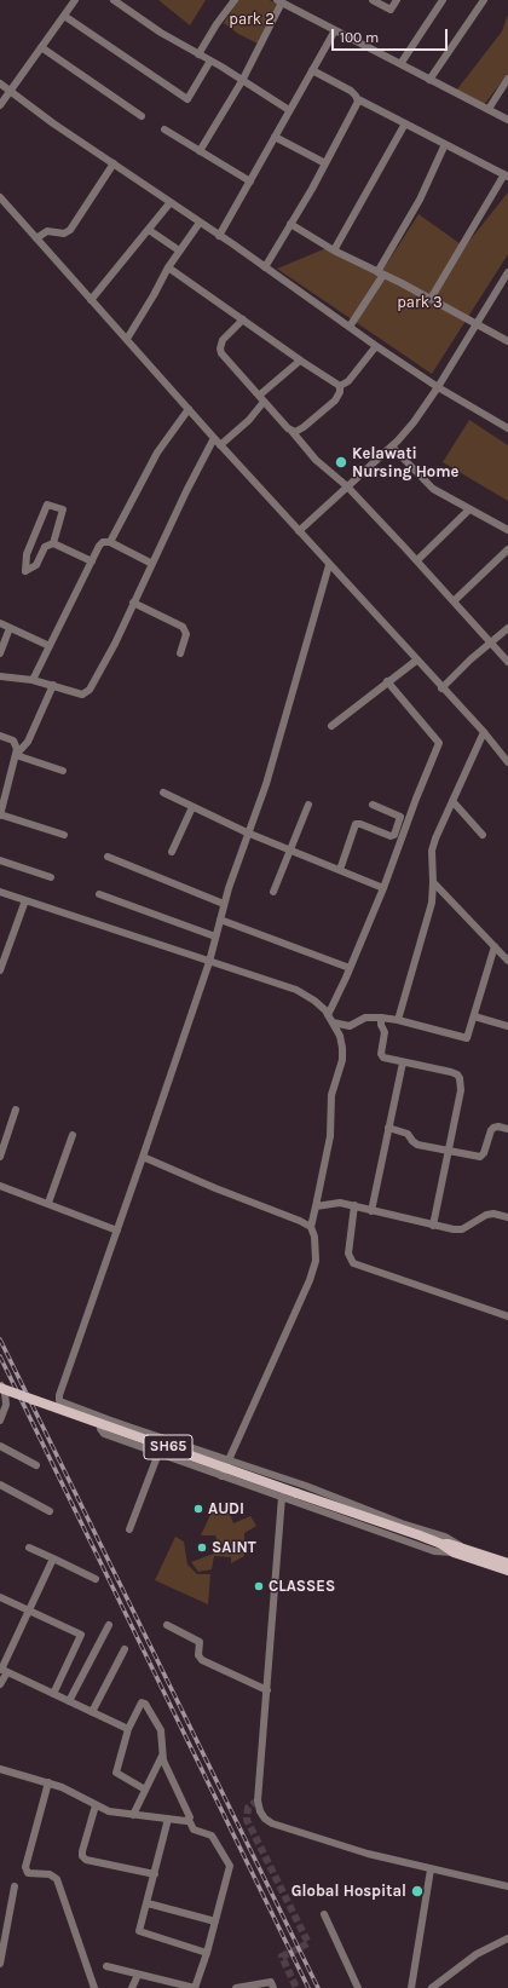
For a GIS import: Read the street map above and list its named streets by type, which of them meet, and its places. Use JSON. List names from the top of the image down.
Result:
{
  "streets": {
    "main road": ["SH65"]
  },
  "parks": ["park 2", "park 3"],
  "places": [
    "Kelawati Nursing Home",
    "AUDI",
    "SAINT",
    "CLASSES",
    "Global Hospital"
  ],
  "scale_bar": "100 m"
}
